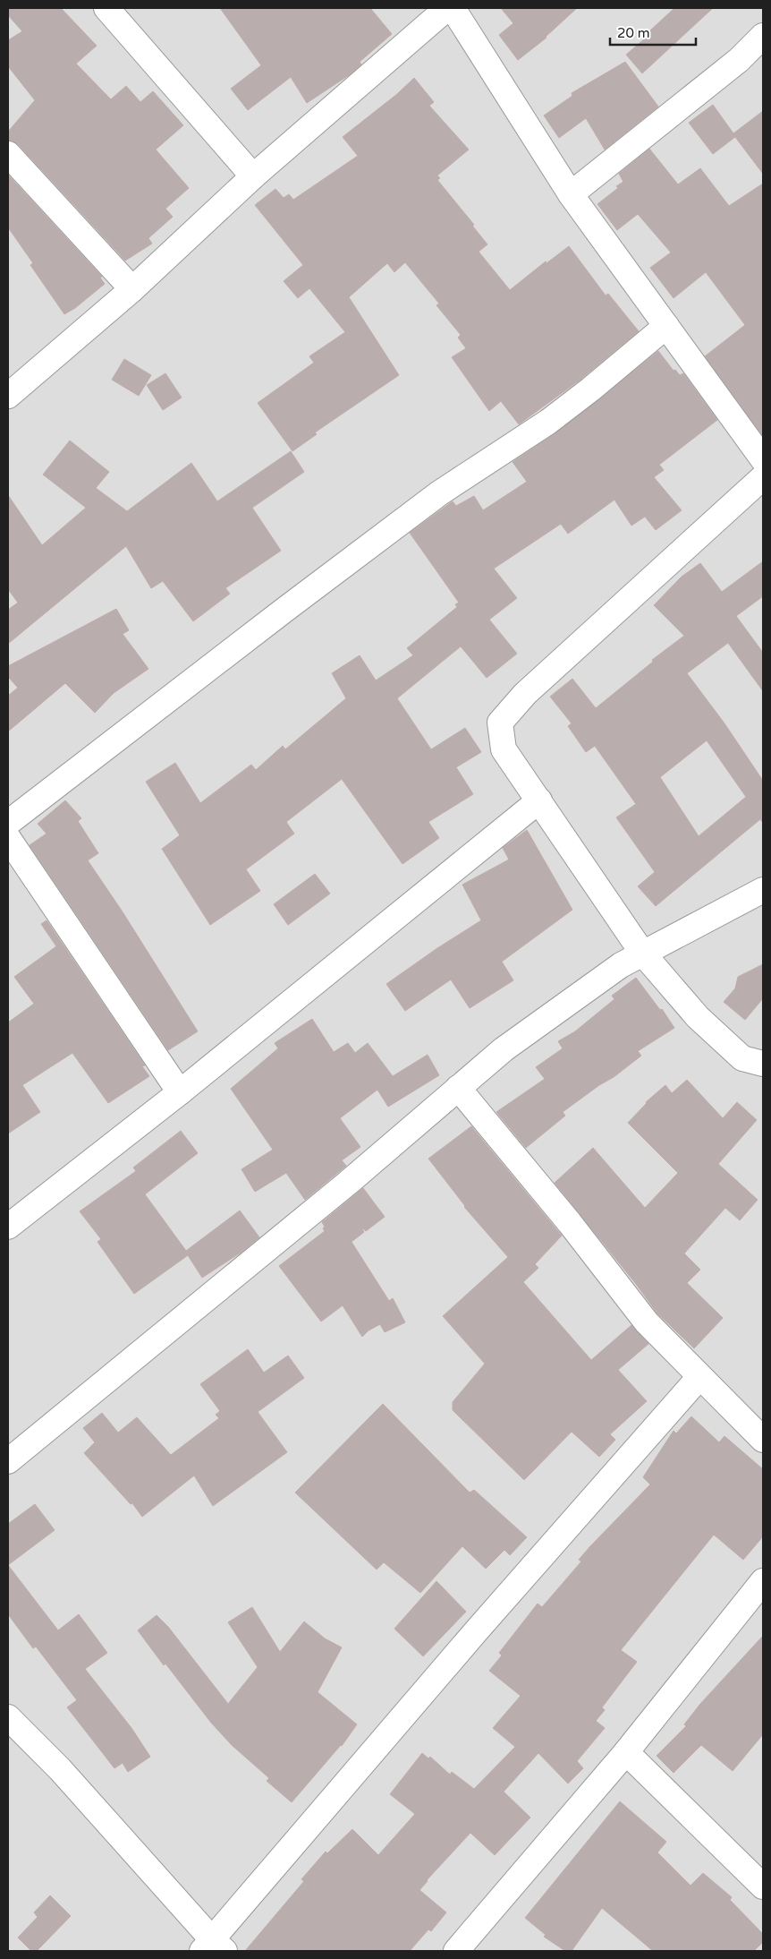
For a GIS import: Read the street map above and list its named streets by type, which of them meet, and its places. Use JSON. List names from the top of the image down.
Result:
{
  "scale_bar": "20 m"
}
